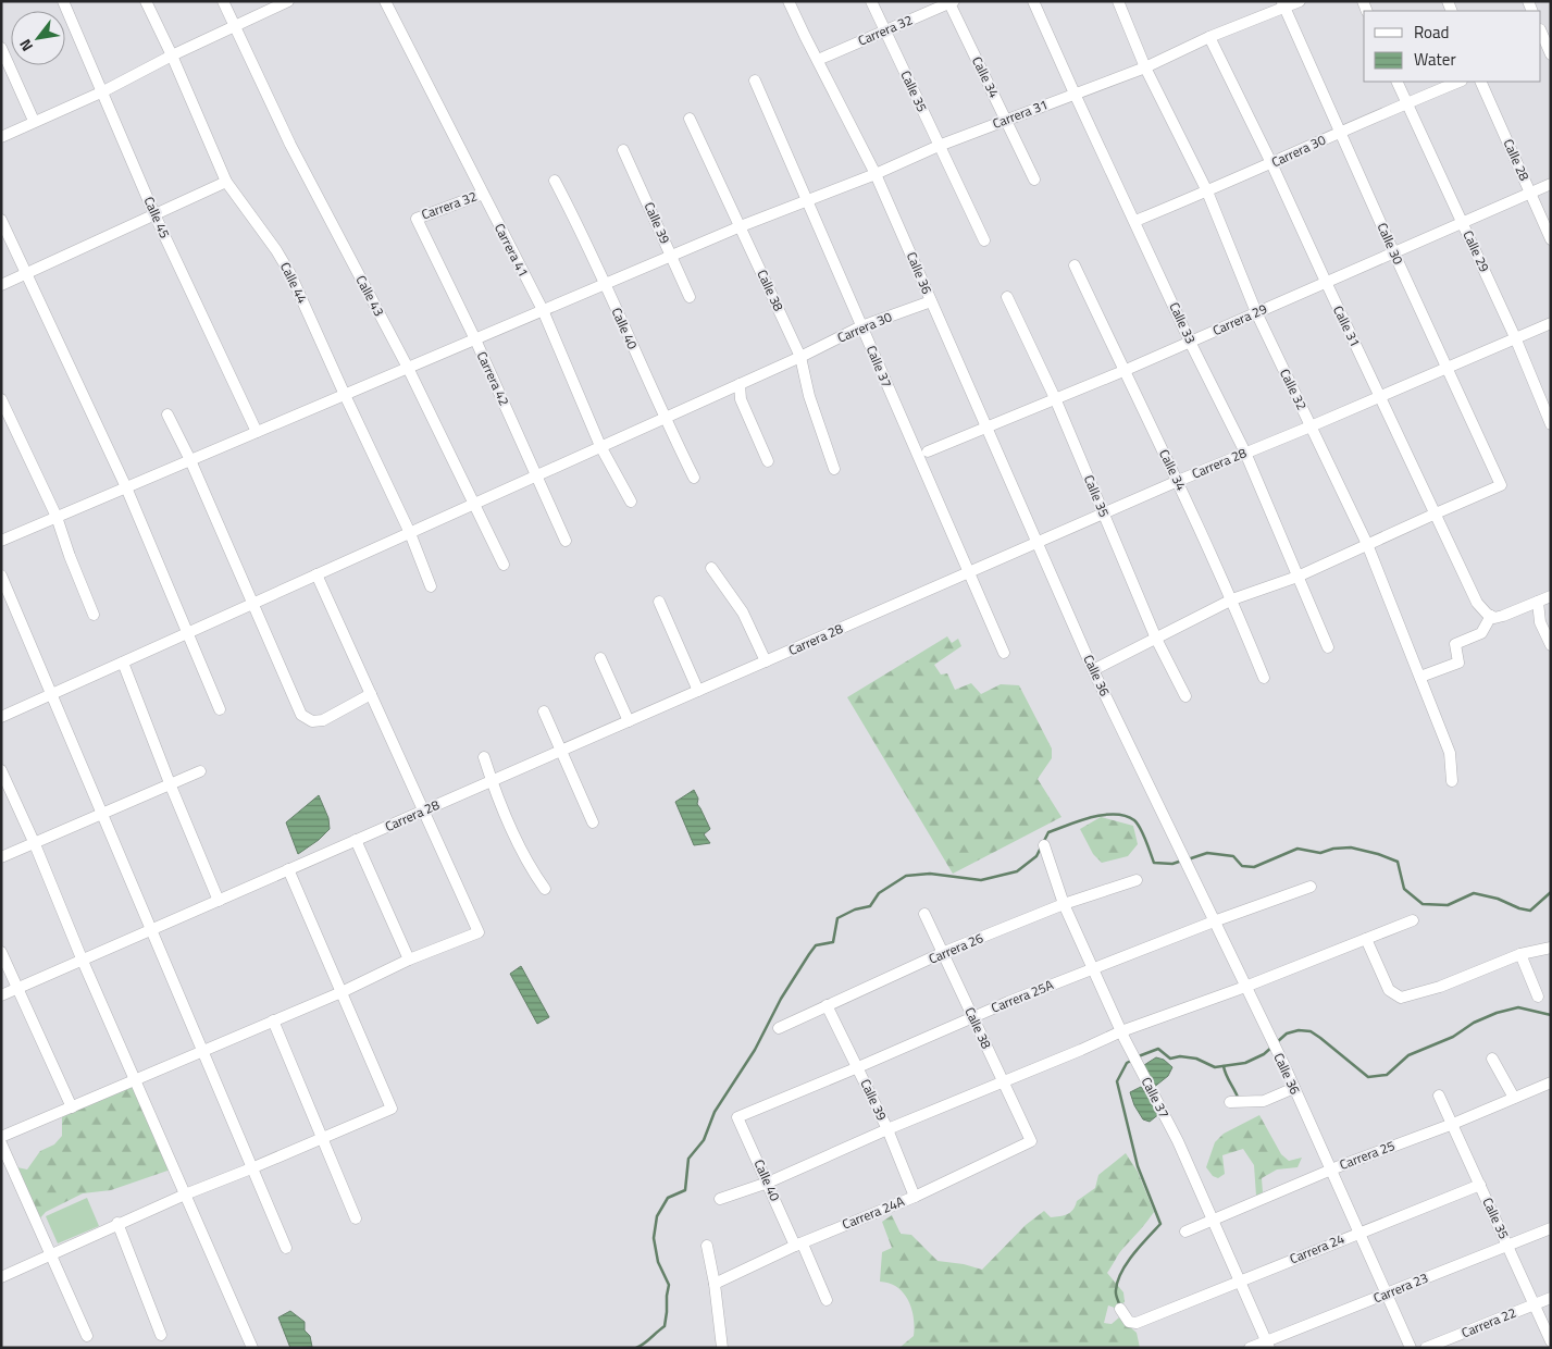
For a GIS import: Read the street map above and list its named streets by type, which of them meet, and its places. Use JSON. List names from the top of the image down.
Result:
{
  "streets": {
    "street": [
      "Carrera 32",
      "Calle 34",
      "Calle 35",
      "Carrera 31",
      "Carrera 30",
      "Calle 28",
      "Calle 45",
      "Calle 39",
      "Calle 30",
      "Carrera 41",
      "Calle 29",
      "Calle 36",
      "Calle 44",
      "Calle 38",
      "Calle 43",
      "Carrera 29",
      "Calle 33",
      "Calle 31",
      "Calle 40",
      "Calle 37",
      "Carrera 42",
      "Calle 32",
      "Carrera 28",
      "Carrera 26",
      "Carrera 25A",
      "Carrera 25",
      "Carrera 24A",
      "Carrera 24",
      "Carrera 23",
      "Carrera 22"
    ]
  },
  "crossings": [
    ["Carrera 32", "Calle 34"],
    ["Carrera 32", "Calle 35"],
    ["Carrera 32", "Carrera 41"],
    ["Carrera 32", "Calle 36"],
    ["Carrera 32", "Carrera 42"],
    ["Calle 34", "Carrera 31"],
    ["Calle 34", "Carrera 29"],
    ["Calle 34", "Carrera 28"],
    ["Calle 35", "Carrera 31"],
    ["Calle 35", "Carrera 29"],
    ["Calle 35", "Carrera 28"],
    ["Calle 35", "Carrera 25"],
    ["Calle 35", "Carrera 24"],
    ["Calle 35", "Carrera 23"],
    ["Calle 35", "Carrera 22"],
    ["Carrera 31", "Calle 45"],
    ["Carrera 31", "Calle 39"],
    ["Carrera 31", "Calle 30"],
    ["Carrera 31", "Carrera 41"],
    ["Carrera 31", "Calle 36"],
    ["Carrera 31", "Calle 44"],
    ["Carrera 31", "Calle 38"],
    ["Carrera 31", "Calle 43"],
    ["Carrera 31", "Calle 33"],
    ["Carrera 31", "Calle 31"],
    ["Carrera 31", "Calle 40"],
    ["Carrera 31", "Calle 37"],
    ["Carrera 31", "Carrera 42"],
    ["Carrera 31", "Calle 32"],
    ["Carrera 30", "Calle 30"],
    ["Carrera 30", "Carrera 41"],
    ["Carrera 30", "Calle 29"],
    ["Carrera 30", "Calle 36"],
    ["Carrera 30", "Calle 44"],
    ["Carrera 30", "Calle 38"],
    ["Carrera 30", "Calle 43"],
    ["Carrera 30", "Calle 33"],
    ["Carrera 30", "Calle 31"],
    ["Carrera 30", "Calle 40"],
    ["Carrera 30", "Calle 37"],
    ["Carrera 30", "Carrera 42"],
    ["Carrera 30", "Calle 32"],
    ["Calle 28", "Carrera 29"],
    ["Calle 39", "Carrera 26"],
    ["Calle 39", "Carrera 25A"],
    ["Calle 39", "Carrera 24A"],
    ["Calle 30", "Carrera 29"],
    ["Calle 30", "Calle 31"],
    ["Calle 30", "Carrera 28"],
    ["Calle 29", "Carrera 29"],
    ["Calle 29", "Carrera 28"],
    ["Calle 36", "Carrera 29"],
    ["Calle 36", "Carrera 28"],
    ["Calle 36", "Carrera 25A"],
    ["Calle 36", "Carrera 25"],
    ["Calle 36", "Carrera 24"],
    ["Calle 36", "Carrera 23"],
    ["Calle 38", "Carrera 26"],
    ["Calle 38", "Carrera 25A"],
    ["Calle 38", "Carrera 24A"],
    ["Carrera 29", "Calle 33"],
    ["Carrera 29", "Calle 31"],
    ["Carrera 29", "Calle 32"],
    ["Calle 33", "Carrera 28"],
    ["Calle 31", "Carrera 28"],
    ["Calle 40", "Carrera 25A"],
    ["Calle 40", "Carrera 24A"],
    ["Calle 37", "Carrera 28"],
    ["Calle 37", "Carrera 26"],
    ["Calle 37", "Carrera 25A"],
    ["Calle 37", "Carrera 25"],
    ["Calle 37", "Carrera 24"],
    ["Calle 37", "Carrera 23"],
    ["Calle 32", "Carrera 28"]
  ],
  "legend": ["Road", "Water"],
  "north": "bottom left"
}
